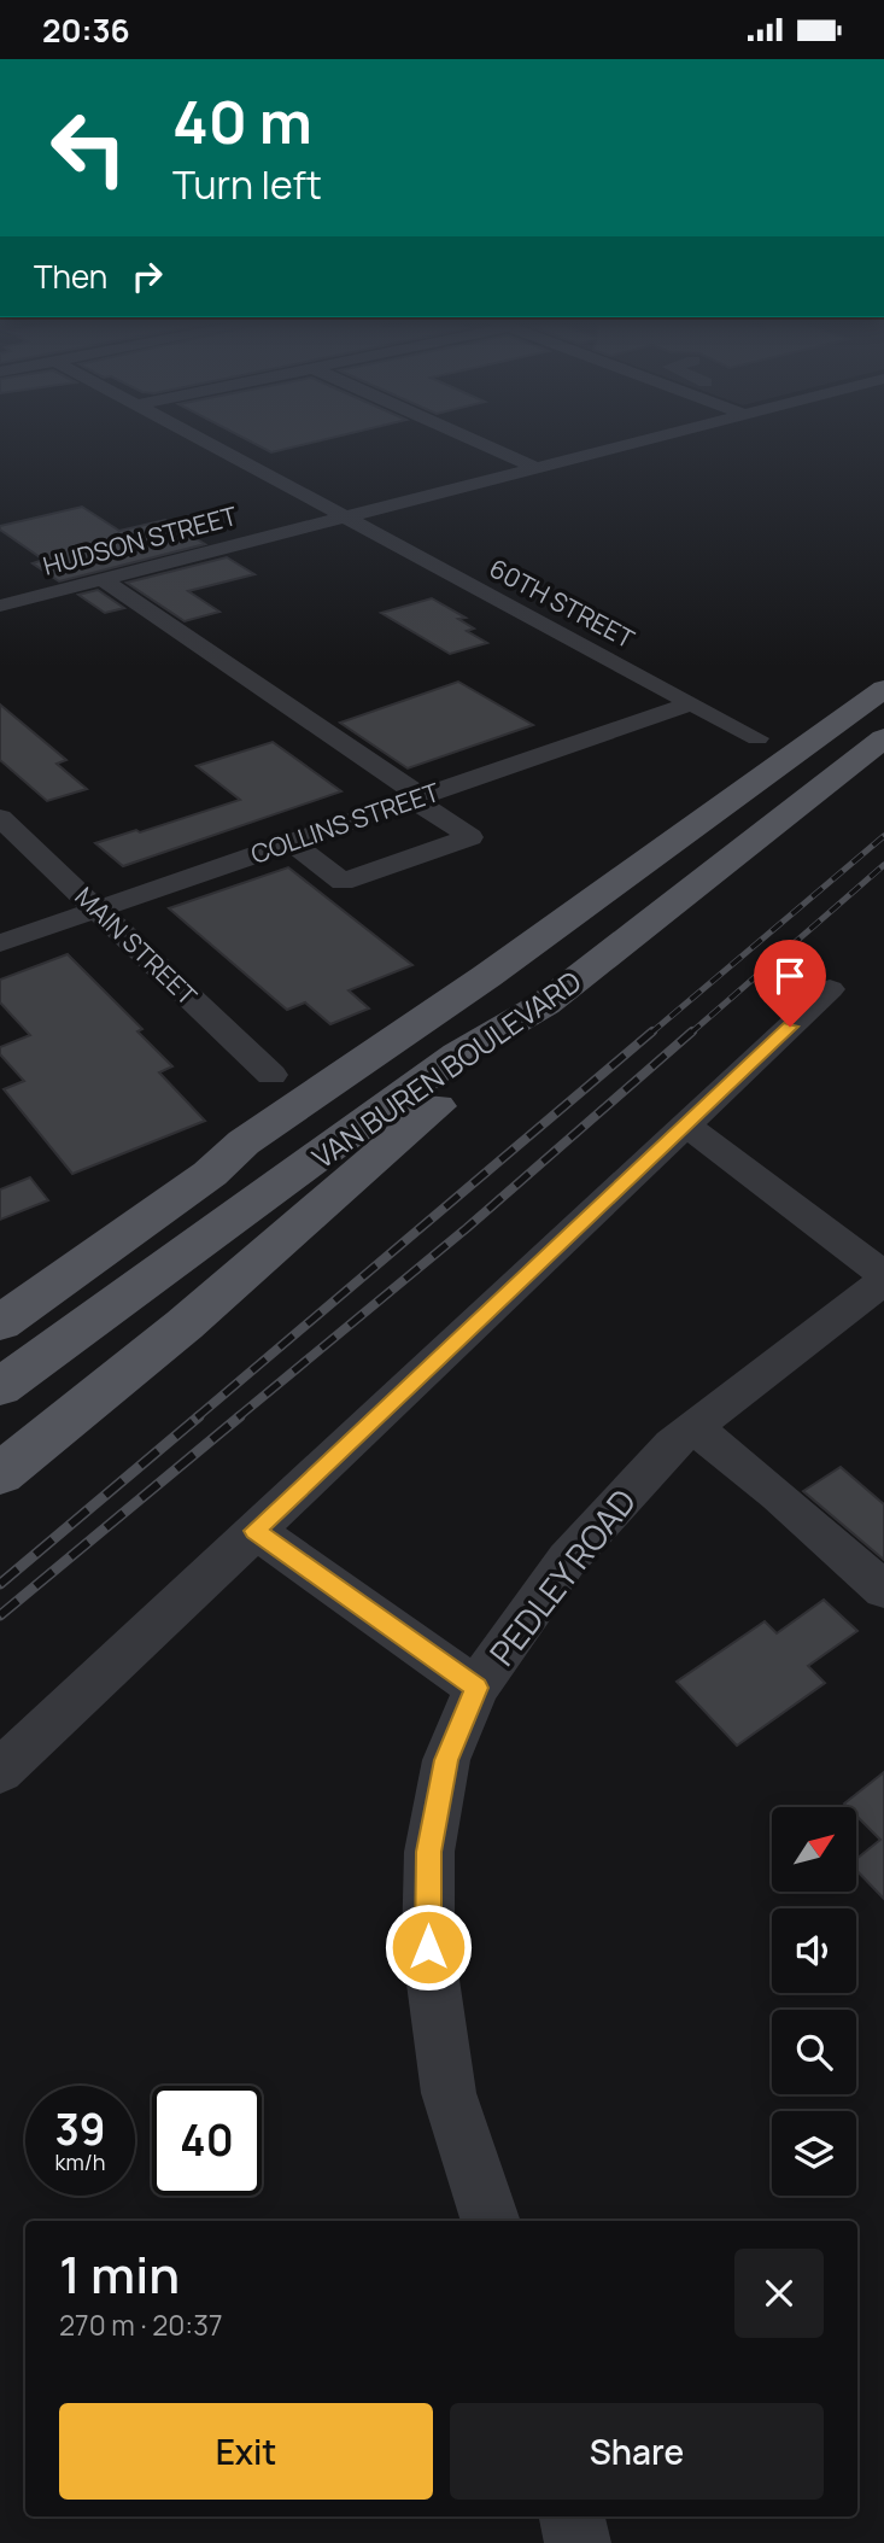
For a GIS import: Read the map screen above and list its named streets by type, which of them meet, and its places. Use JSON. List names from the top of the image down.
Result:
{
  "streets": {
    "main road": ["VAN BUREN BOULEVARD"],
    "street": [
      "HUDSON STREET",
      "60TH STREET",
      "COLLINS STREET",
      "MAIN STREET",
      "PEDLEY ROAD"
    ]
  },
  "crossings": [
    ["HUDSON STREET", "60TH STREET"],
    ["60TH STREET", "COLLINS STREET"],
    ["COLLINS STREET", "MAIN STREET"]
  ],
  "north": "top right",
  "page": {
    "status": "20:36",
    "turn": ["40 m", "Turn left"],
    "then": "Then",
    "speed": "39 km/h",
    "limit": "40",
    "heading": ["1 min", "270 m · 20:37"],
    "buttons": ["Exit", "Share"]
  }
}
